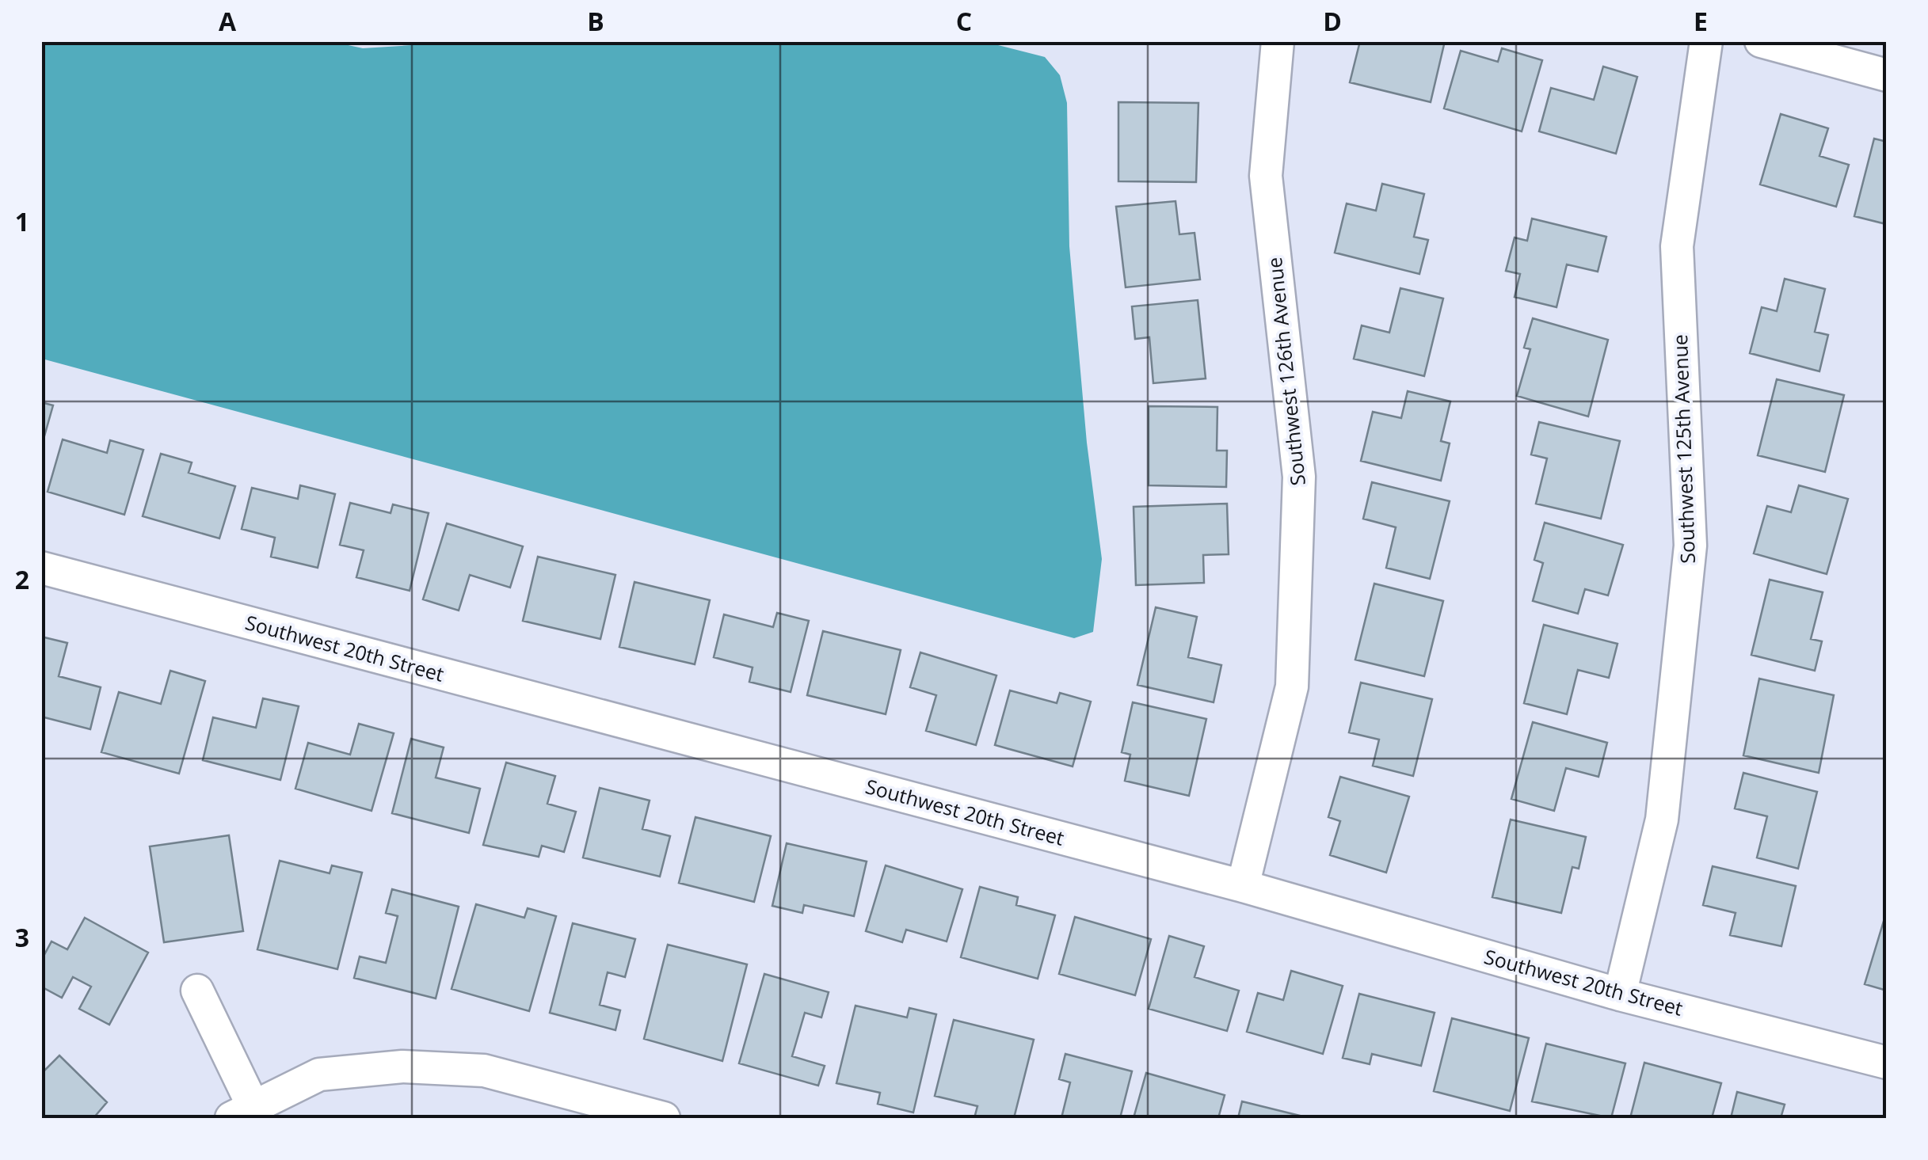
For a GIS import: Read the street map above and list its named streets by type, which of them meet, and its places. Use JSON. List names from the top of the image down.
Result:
{
  "streets": {
    "street": ["Southwest 126th Avenue", "Southwest 125th Avenue", "Southwest 20th Street"]
  },
  "crossings": [
    ["Southwest 126th Avenue", "Southwest 20th Street"],
    ["Southwest 125th Avenue", "Southwest 20th Street"]
  ],
  "grid": {
    "columns": [
      "A",
      "B",
      "C",
      "D",
      "E"
    ],
    "rows": ["1", "2", "3"]
  }
}
